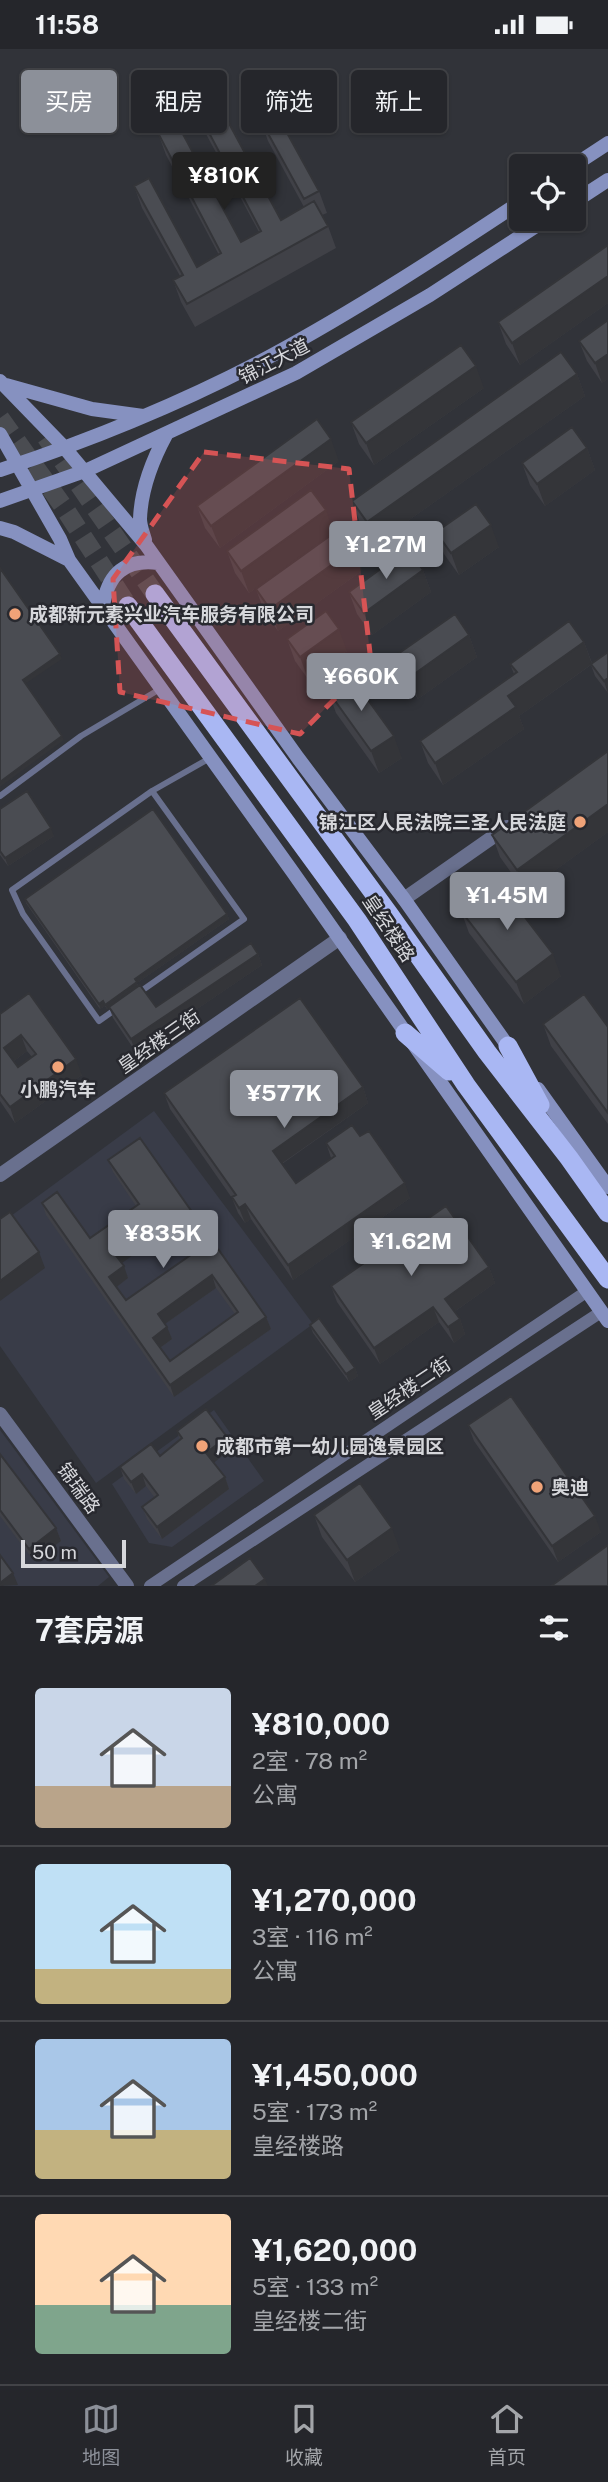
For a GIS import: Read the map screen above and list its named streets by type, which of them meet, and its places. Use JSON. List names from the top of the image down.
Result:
{
  "streets": {
    "highway": ["皇经楼路"],
    "main road": ["锦江大道"],
    "street": ["皇经楼三街", "皇经楼二街", "锦瑞路"]
  },
  "places": [
    "成都新元素兴业汽车服务有限公司",
    "锦江区人民法院三圣人民法庭",
    "小鹏汽车",
    "成都市第一幼儿园逸景园区",
    "奥迪"
  ],
  "scale_bar": "50 m",
  "page": {
    "status": "11:58",
    "chip": [
      "买房",
      "租房",
      "筛选",
      "新上"
    ],
    "price": [
      "¥810K",
      "¥1.27M",
      "¥660K",
      "¥1.45M",
      "¥577K",
      "¥835K",
      "¥1.62M"
    ],
    "scale": "50 m",
    "heading": "7套房源",
    "list": [
      {
        "name": "¥810,000",
        "note": "2室 · 78 m² · 公寓"
      },
      {
        "name": "¥1,270,000",
        "note": "3室 · 116 m² · 公寓"
      },
      {
        "name": "¥1,450,000",
        "note": "5室 · 173 m² · 皇经楼路"
      },
      {
        "name": "¥1,620,000",
        "note": "5室 · 133 m² · 皇经楼二街"
      }
    ],
    "tabs": ["地图", "收藏", "首页"]
  }
}
